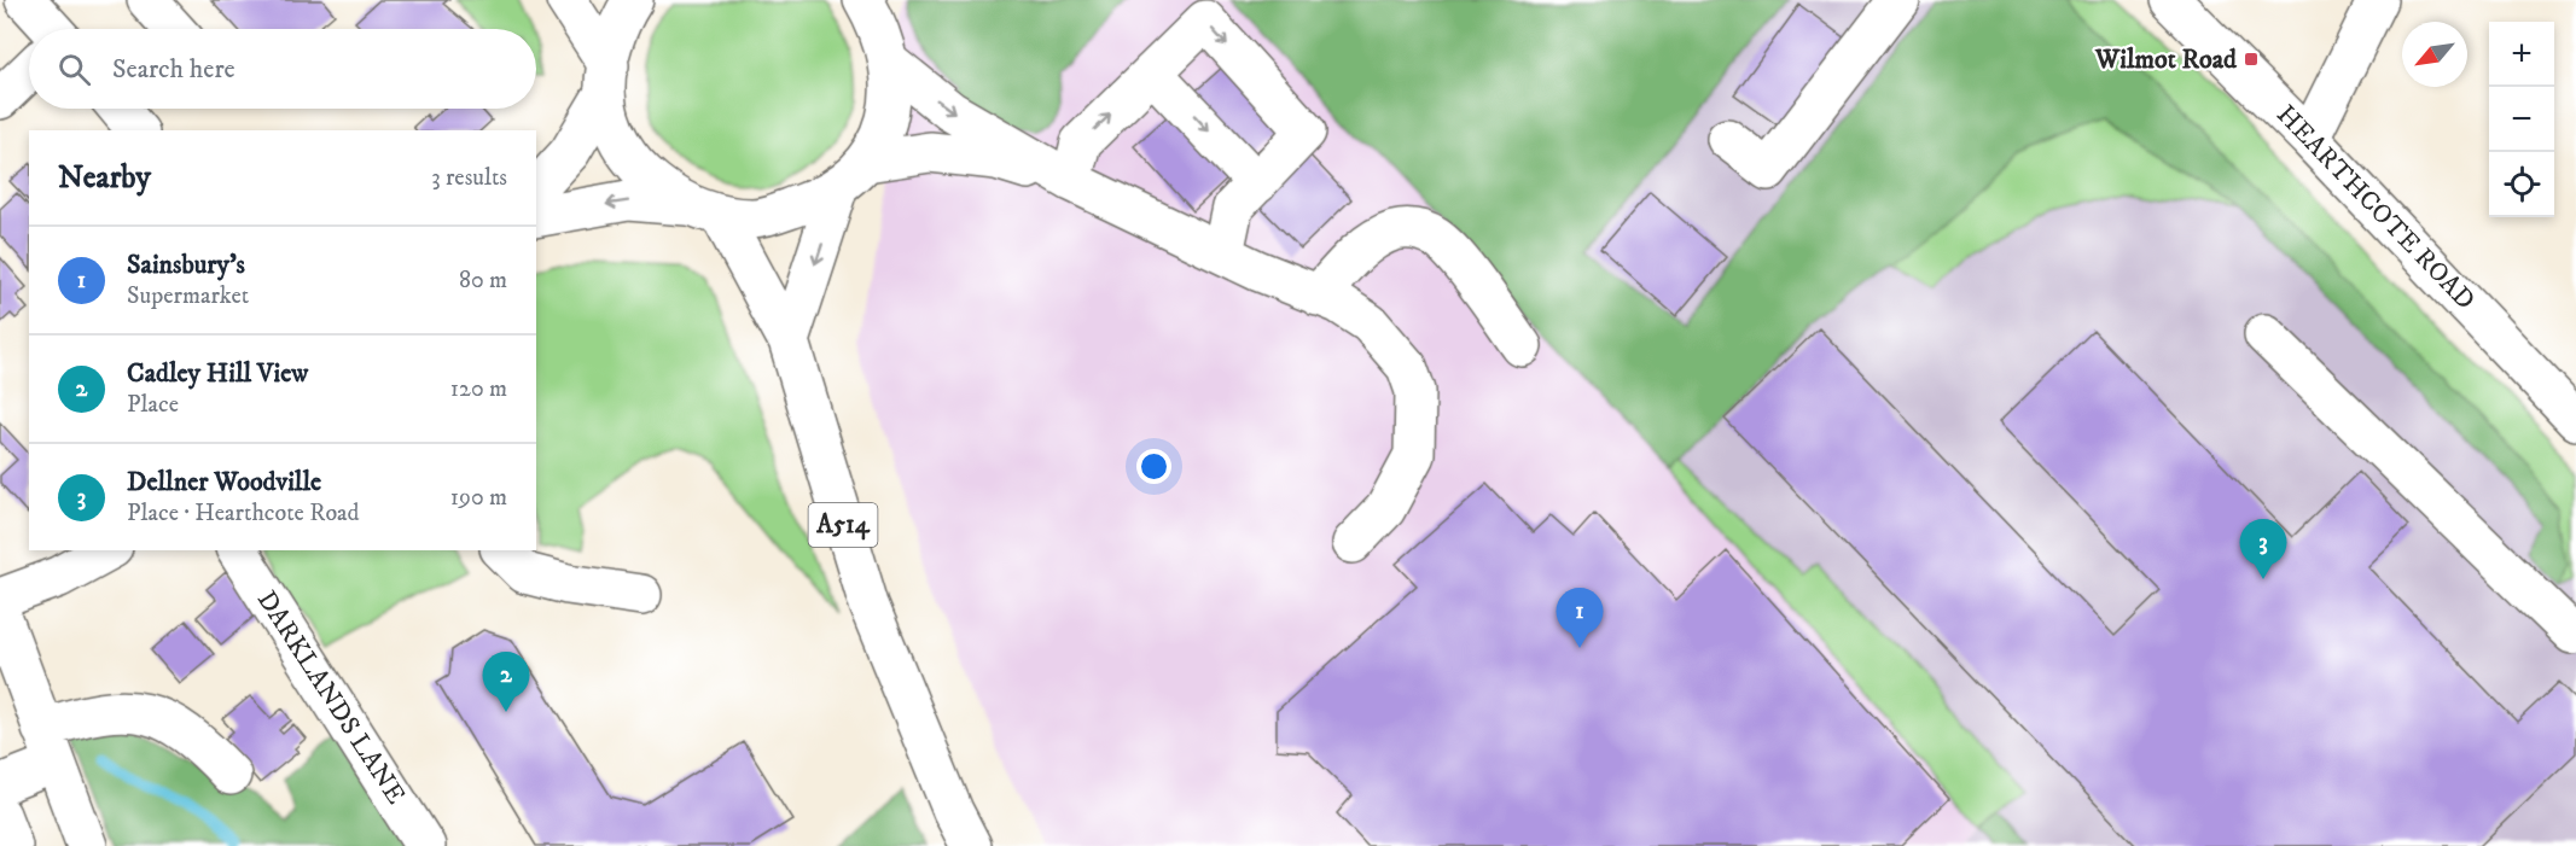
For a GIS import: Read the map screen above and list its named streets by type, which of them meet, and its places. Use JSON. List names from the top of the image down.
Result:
{
  "streets": {
    "street": ["HEARTHCOTE ROAD", "A514", "DARKLANDS LANE"]
  },
  "places": {
    "transit": ["Wilmot Road"]
  },
  "north": "bottom left",
  "page": {
    "map_buttons": ["+", "−"],
    "search": "Search here",
    "heading": ["Nearby", "3 results"],
    "list": [
      {
        "mark": "1",
        "name": "Sainsbury's",
        "note": "Supermarket",
        "value": "80 m"
      },
      {
        "mark": "2",
        "name": "Cadley Hill View",
        "note": "Place",
        "value": "120 m"
      },
      {
        "mark": "3",
        "name": "Dellner Woodville",
        "note": "Place · Hearthcote Road",
        "value": "190 m"
      }
    ],
    "pins": ["3", "1", "2"]
  }
}
